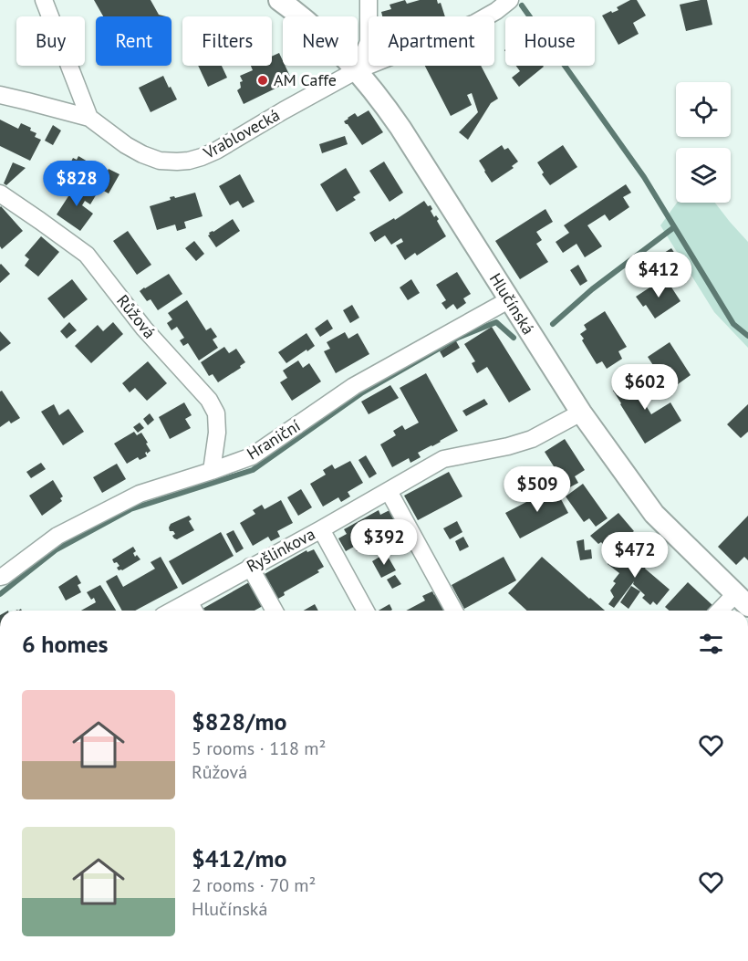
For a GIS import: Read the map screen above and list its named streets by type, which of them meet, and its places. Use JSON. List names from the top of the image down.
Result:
{
  "streets": {
    "street": [
      "Vrablovecká",
      "Hlučínská",
      "Růžová",
      "Hraniční",
      "Ryšlinkova"
    ]
  },
  "crossings": [
    ["Vrablovecká", "Hlučínská"],
    ["Hlučínská", "Hraniční"],
    ["Hlučínská", "Ryšlinkova"],
    ["Růžová", "Hraniční"]
  ],
  "places": ["AM Caffe"],
  "page": {
    "chip": [
      "Buy",
      "Rent",
      "Filters",
      "New",
      "Apartment",
      "House"
    ],
    "price": [
      "$828",
      "$412",
      "$602",
      "$509",
      "$392",
      "$472"
    ],
    "heading": "6 homes",
    "list": [
      {
        "name": "$828/mo",
        "note": "5 rooms · 118 m² · Růžová"
      },
      {
        "name": "$412/mo",
        "note": "2 rooms · 70 m² · Hlučínská"
      }
    ]
  }
}
